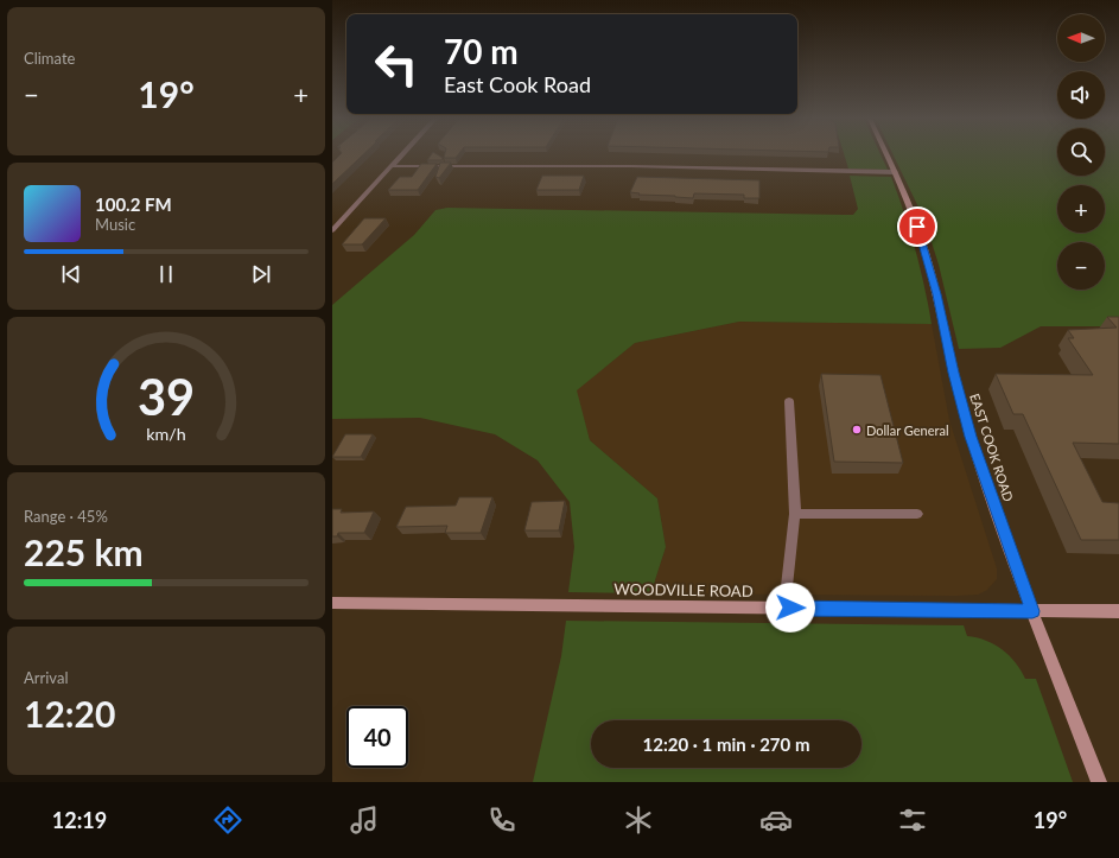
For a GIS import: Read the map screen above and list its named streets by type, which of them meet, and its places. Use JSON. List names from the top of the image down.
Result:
{
  "streets": {
    "main road": ["EAST COOK ROAD", "WOODVILLE ROAD"]
  },
  "crossings": [
    ["EAST COOK ROAD", "WOODVILLE ROAD"]
  ],
  "places": ["Dollar General"],
  "north": "left",
  "page": {
    "tile": [
      "Climate",
      ["Range · 45%", "225 km"],
      ["Arrival", "12:20"]
    ],
    "map_buttons": ["+", "−"],
    "turn": ["70 m", "East Cook Road"],
    "heat": ["−", "19°", "+"],
    "song": ["100.2 FM", "Music"],
    "limit": "40",
    "trip": "12:20 · 1 min · 270 m",
    "tabs": ["12:19", "19°"],
    "gauge": ["39", "km/h"]
  }
}
